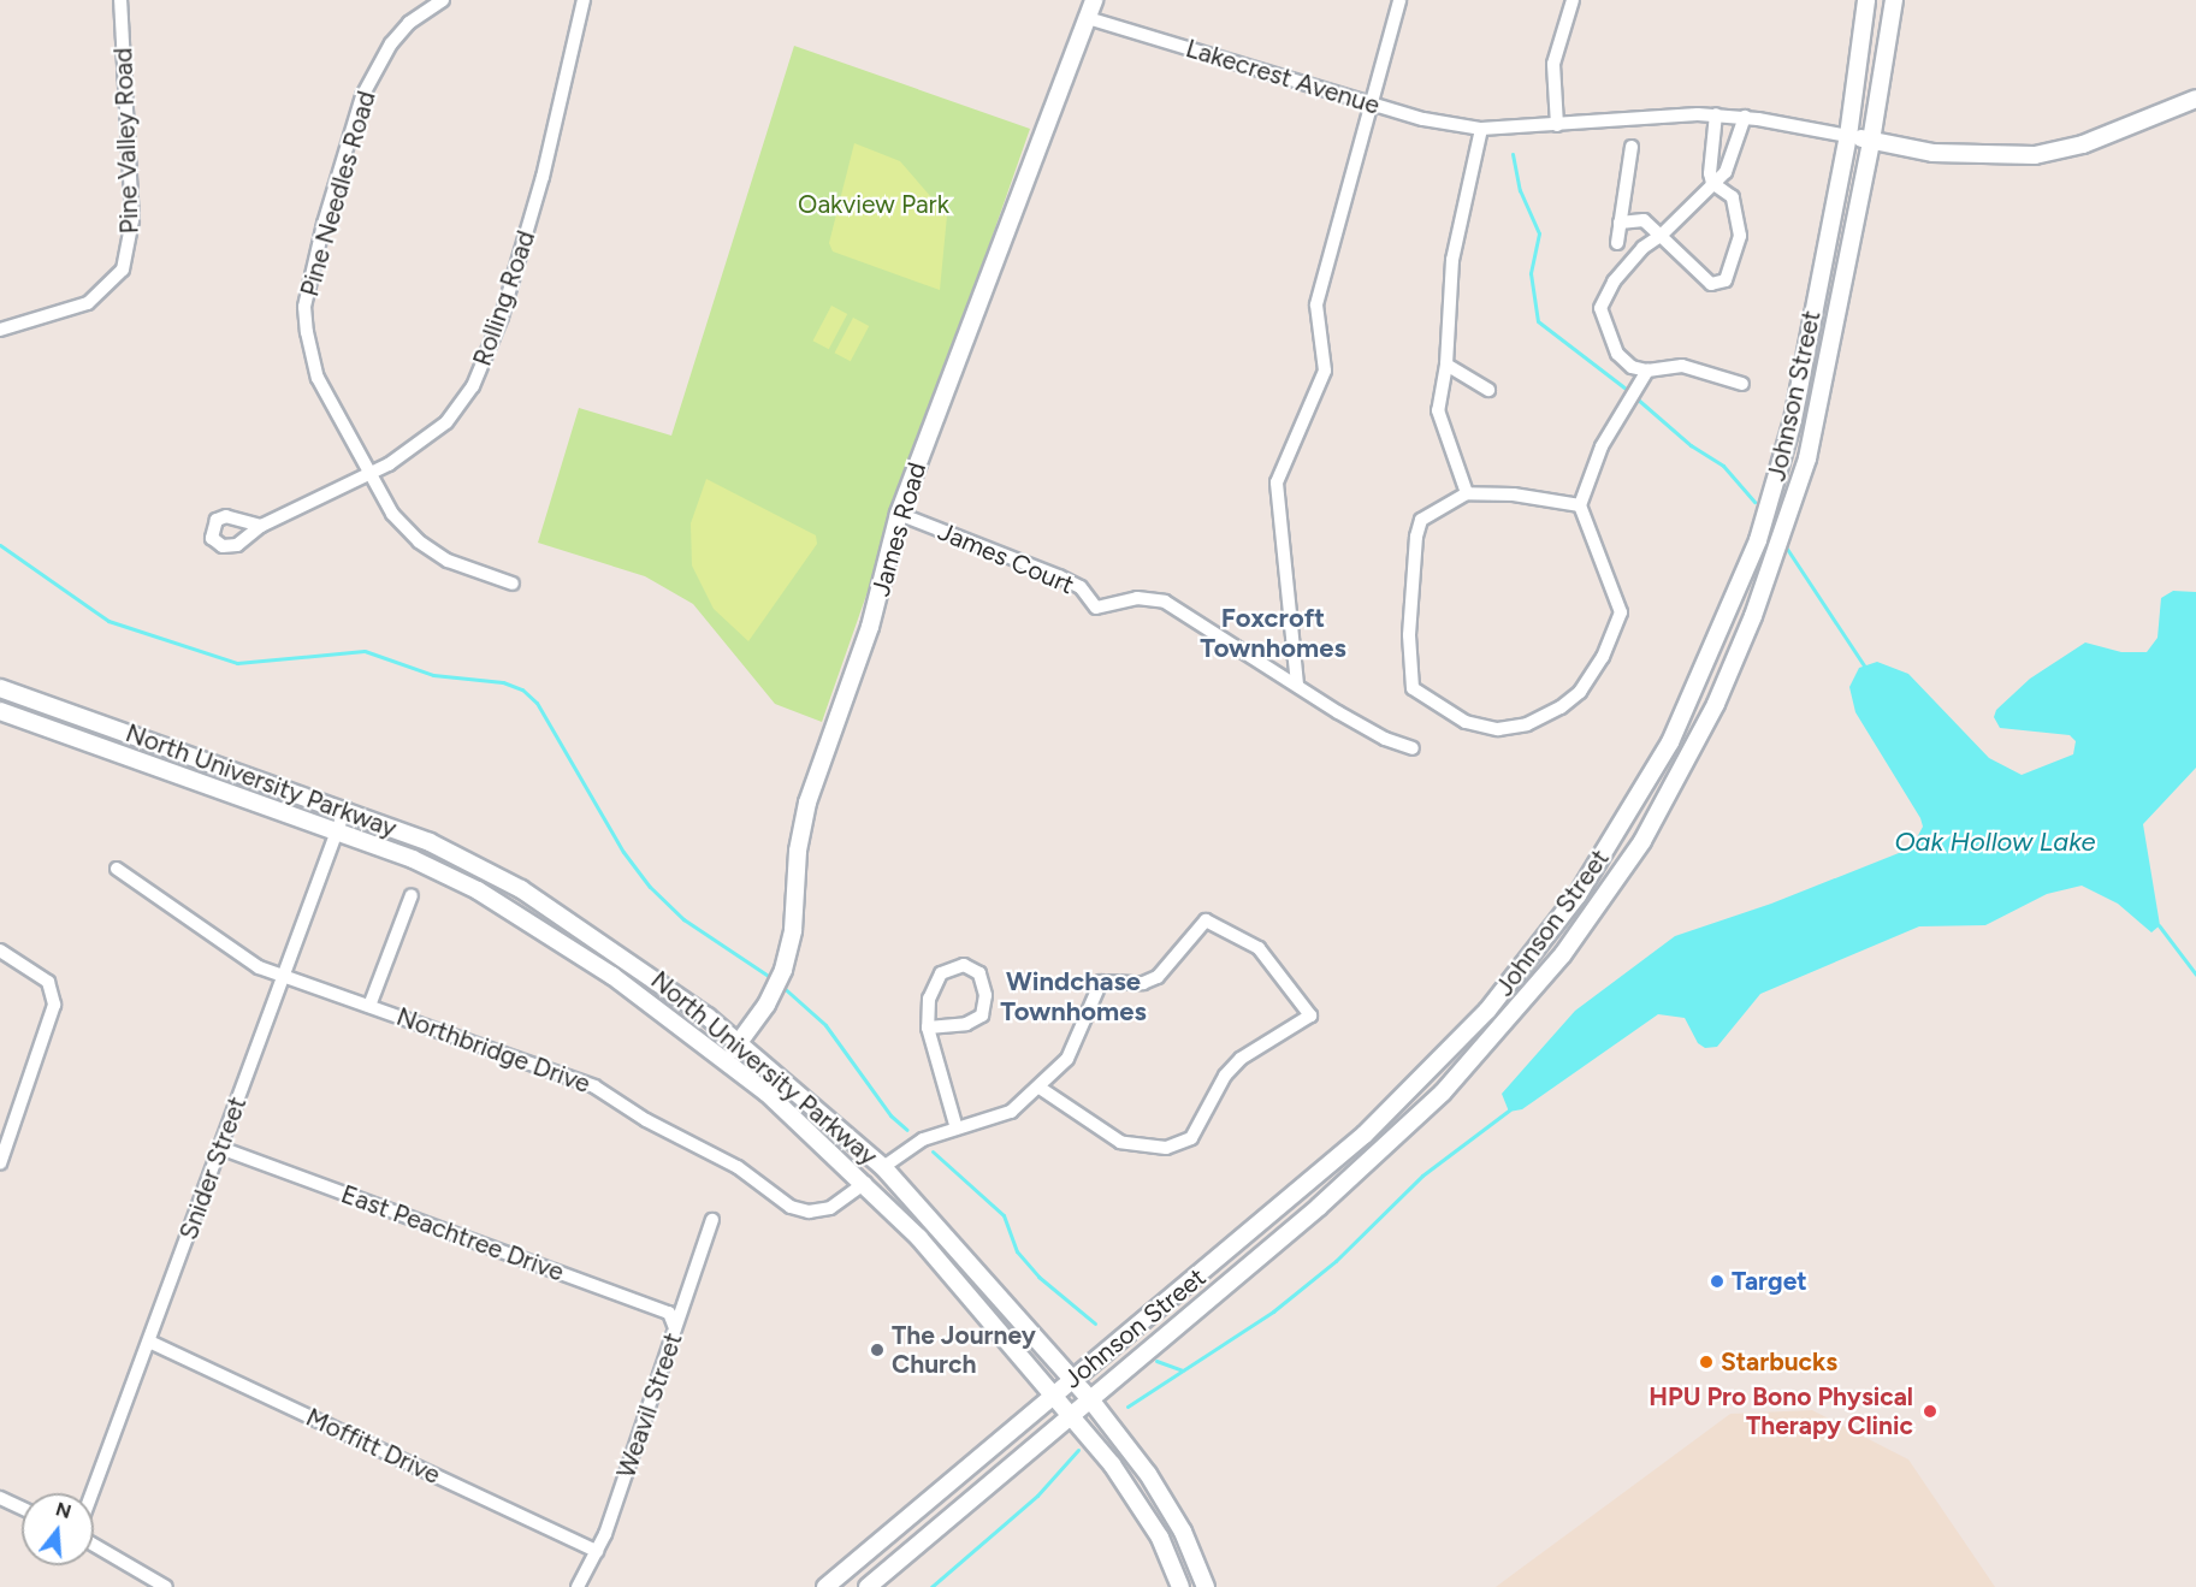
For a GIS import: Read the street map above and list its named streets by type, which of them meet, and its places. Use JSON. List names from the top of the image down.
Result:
{
  "streets": {
    "main road": [
      "Lakecrest Avenue",
      "Johnson Street",
      "James Road",
      "North University Parkway"
    ],
    "street": [
      "Pine Valley Road",
      "Pine Needles Road",
      "Rolling Road",
      "James Court",
      "Northbridge Drive",
      "Snider Street",
      "East Peachtree Drive",
      "Weavil Street",
      "Moffitt Drive"
    ]
  },
  "crossings": [
    ["Lakecrest Avenue", "Johnson Street"],
    ["Lakecrest Avenue", "James Road"],
    ["Pine Needles Road", "Rolling Road"],
    ["Johnson Street", "North University Parkway"],
    ["James Road", "James Court"],
    ["James Road", "North University Parkway"],
    ["North University Parkway", "Northbridge Drive"],
    ["North University Parkway", "Snider Street"],
    ["Northbridge Drive", "Snider Street"],
    ["Snider Street", "East Peachtree Drive"],
    ["Snider Street", "Moffitt Drive"],
    ["East Peachtree Drive", "Weavil Street"],
    ["Weavil Street", "Moffitt Drive"]
  ],
  "districts": ["Foxcroft Townhomes", "Windchase Townhomes"],
  "water": ["Oak Hollow Lake"],
  "parks": ["Oakview Park"],
  "places": [
    "Target",
    "The Journey Church",
    "Starbucks",
    "HPU Pro Bono Physical Therapy Clinic"
  ],
  "north": "top"
}
